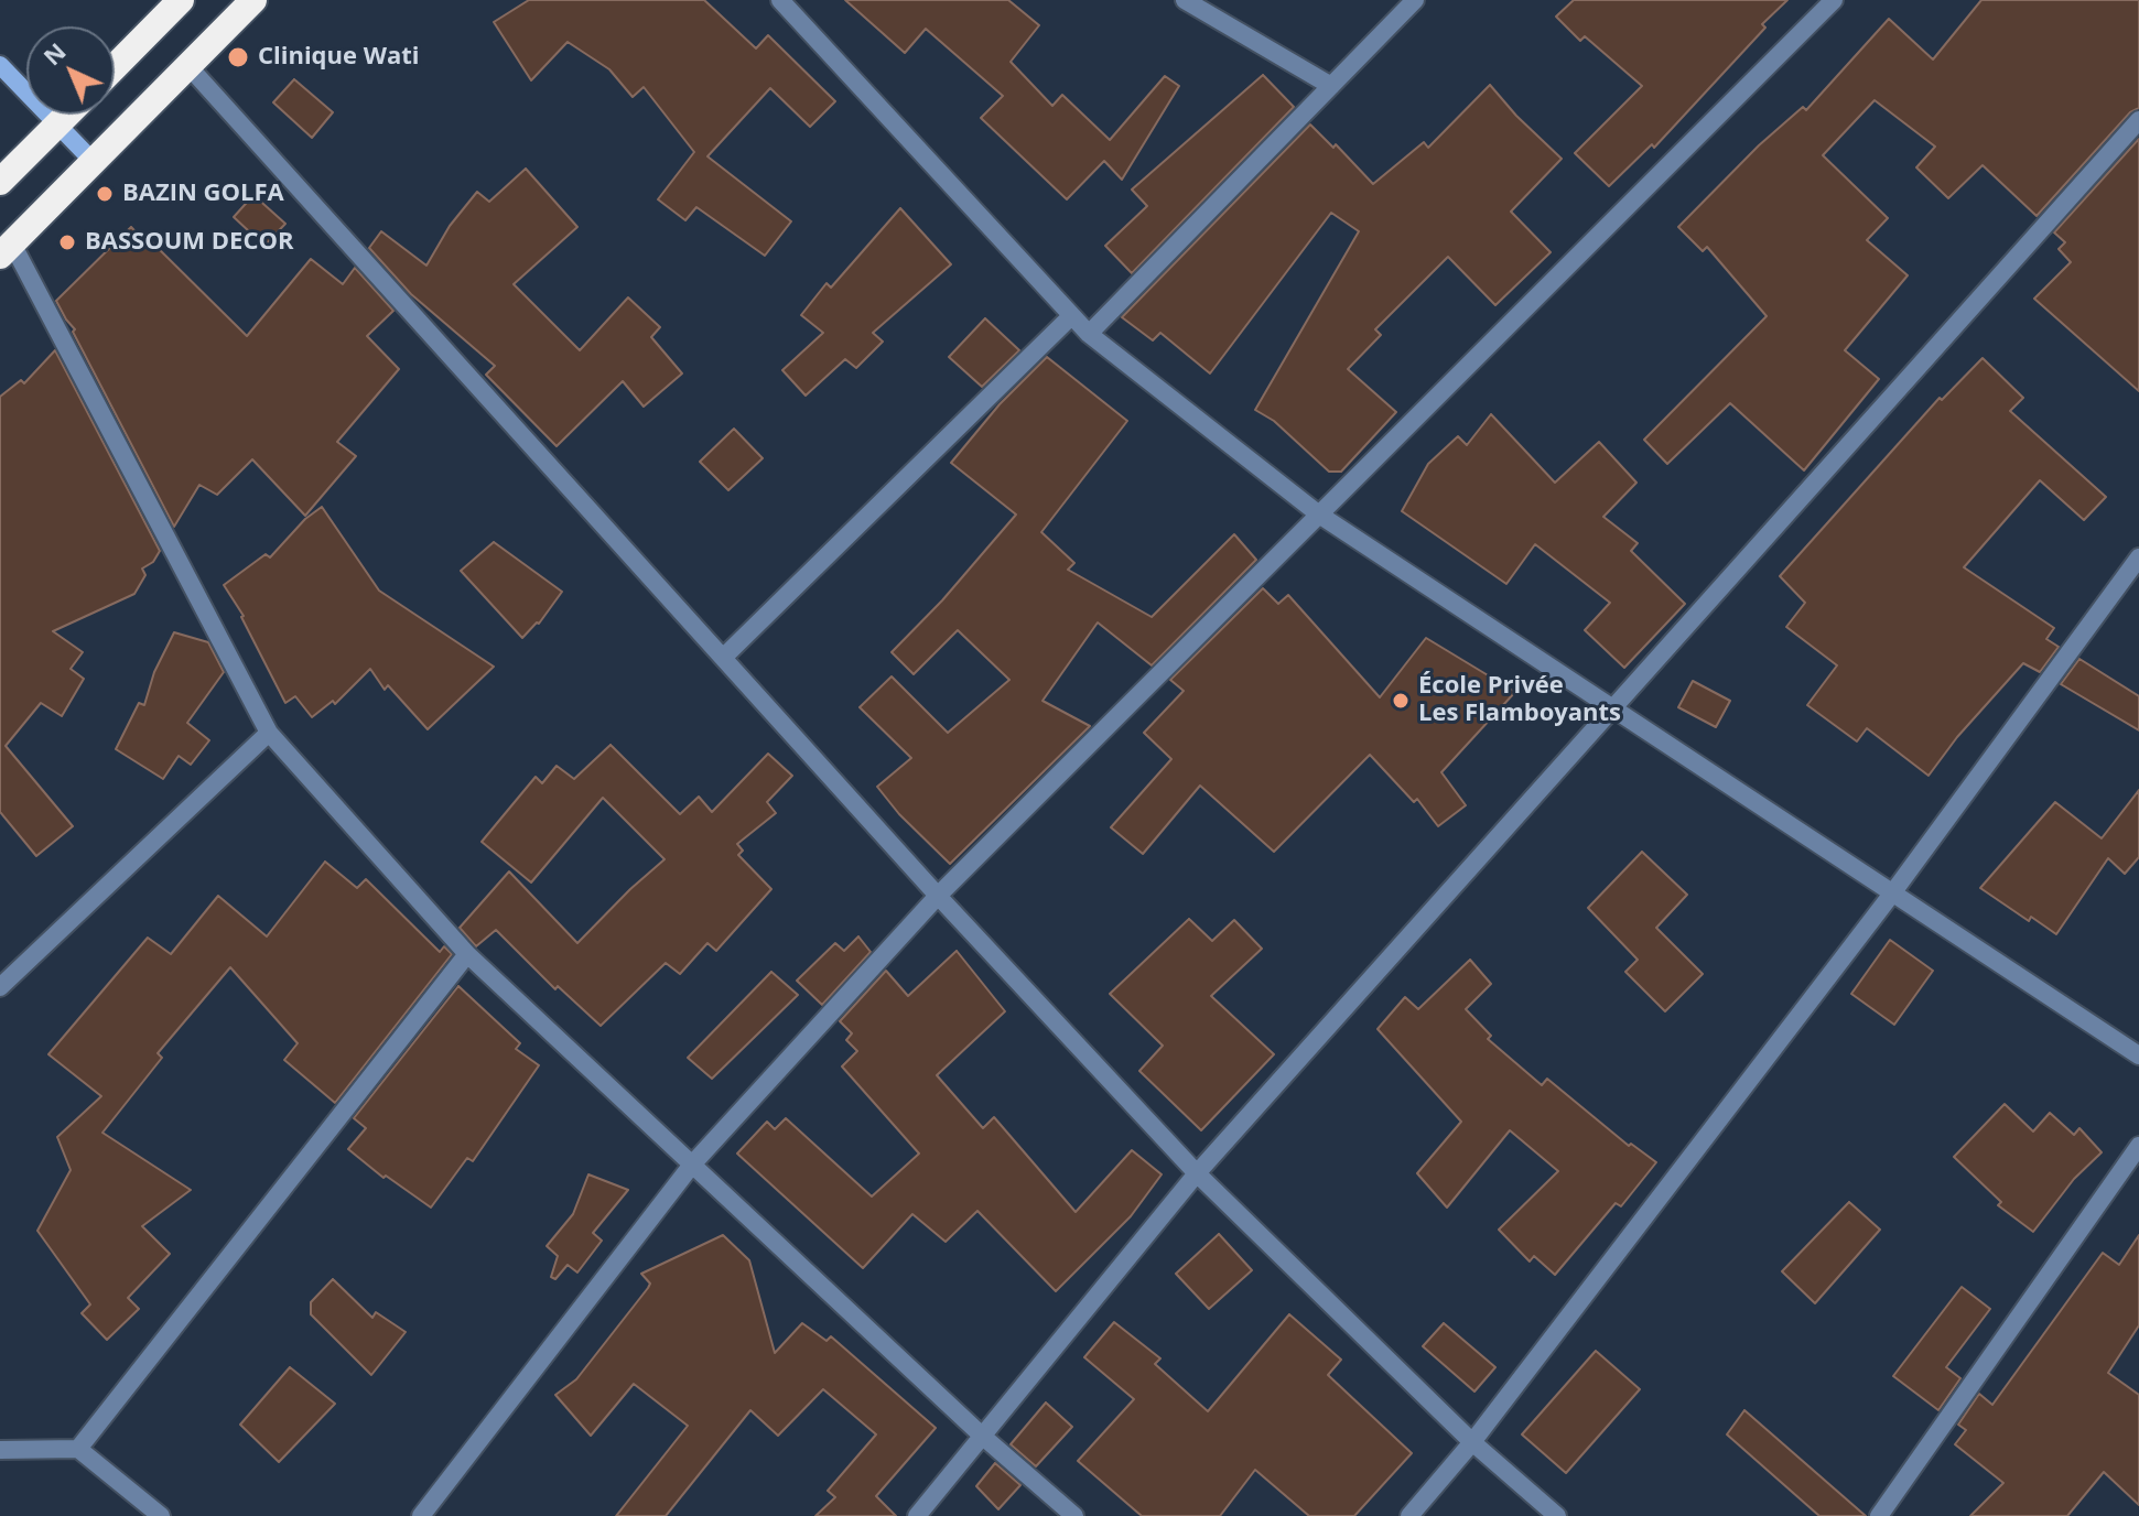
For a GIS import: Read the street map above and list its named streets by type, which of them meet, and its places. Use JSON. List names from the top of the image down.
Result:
{
  "places": [
    "Clinique Wati",
    "BAZIN GOLFA",
    "BASSOUM DECOR",
    "École Privée Les Flamboyants"
  ],
  "north": "top left"
}
